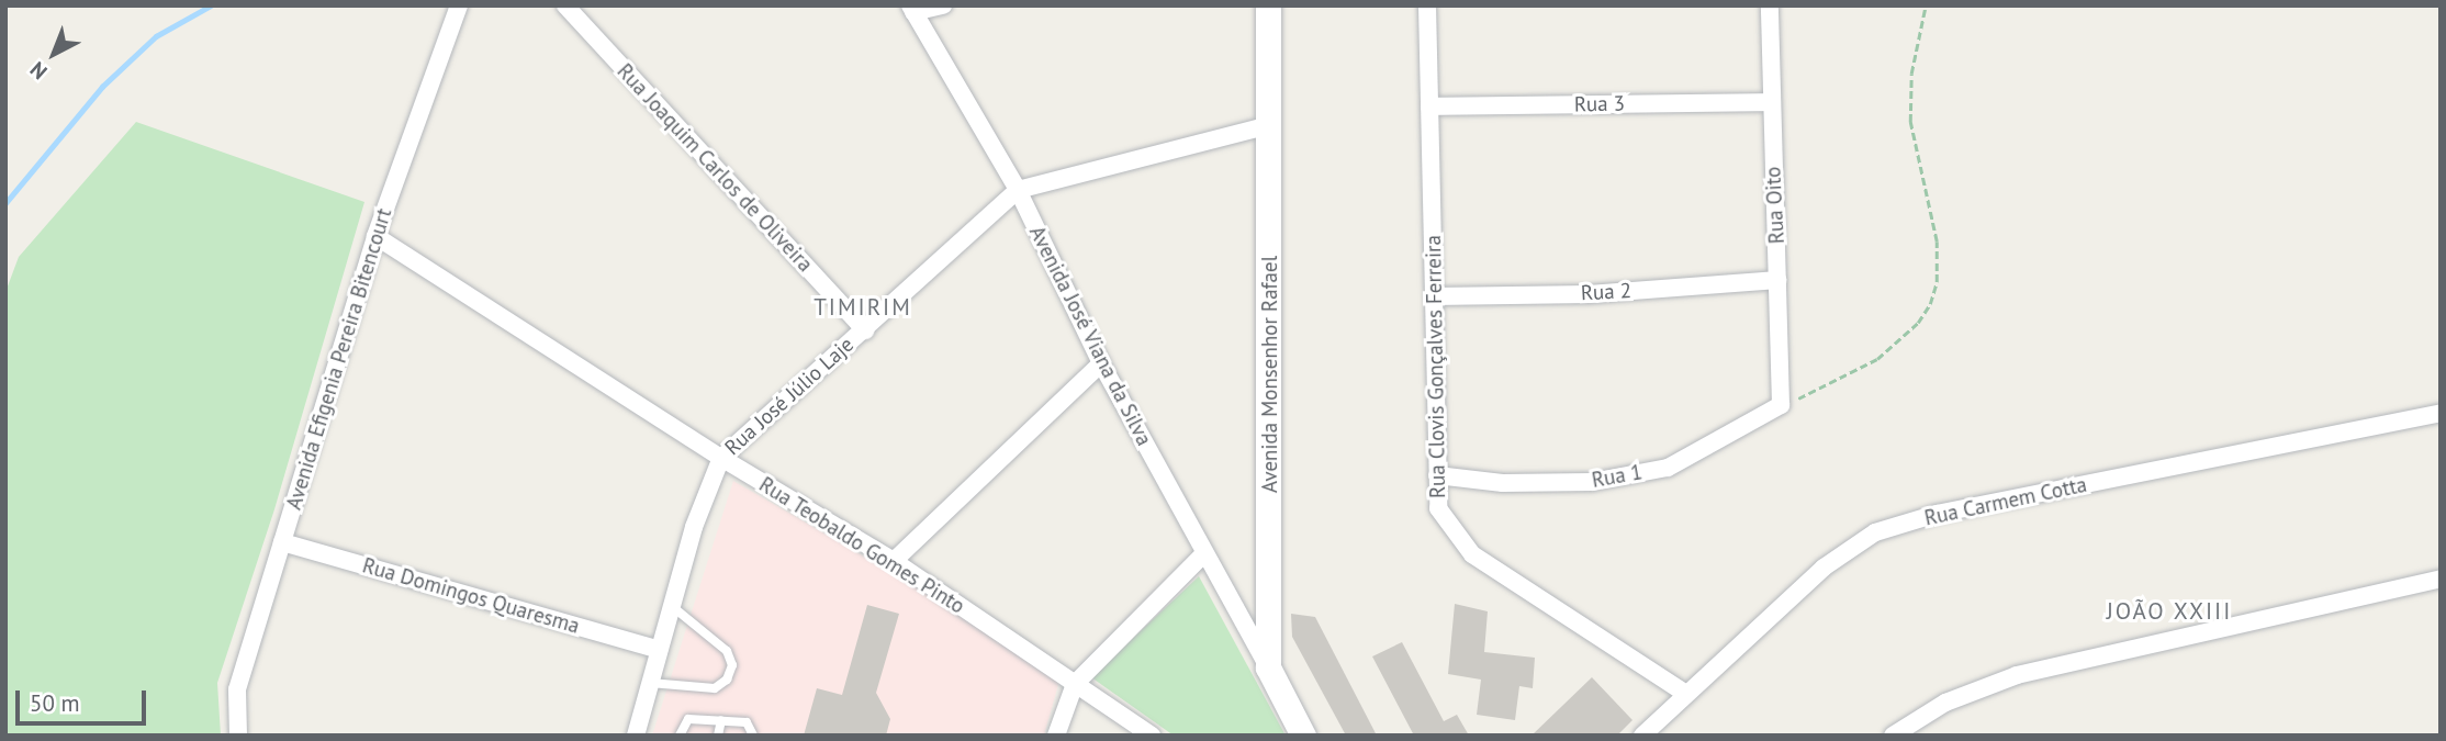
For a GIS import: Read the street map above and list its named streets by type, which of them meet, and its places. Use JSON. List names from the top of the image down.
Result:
{
  "streets": {
    "main road": ["Avenida Monsenhor Rafael"],
    "street": [
      "Rua 3",
      "Rua Joaquim Carlos de Oliveira",
      "Rua Oito",
      "Rua 2",
      "Avenida José Viana da Silva",
      "Avenida Efigenia Pereira Bitencourt",
      "Rua Clovis Gonçalves Ferreira",
      "Rua José Júlio Laje",
      "Rua 1",
      "Rua Carmem Cotta",
      "Rua Teobaldo Gomes Pinto",
      "Rua Domingos Quaresma"
    ]
  },
  "crossings": [
    ["Rua 3", "Rua Oito"],
    ["Rua 3", "Rua Clovis Gonçalves Ferreira"],
    ["Rua Joaquim Carlos de Oliveira", "Rua José Júlio Laje"],
    ["Rua Oito", "Rua 2"],
    ["Rua Oito", "Rua 1"],
    ["Rua 2", "Rua Clovis Gonçalves Ferreira"],
    ["Avenida José Viana da Silva", "Avenida Monsenhor Rafael"],
    ["Avenida José Viana da Silva", "Rua José Júlio Laje"],
    ["Avenida Efigenia Pereira Bitencourt", "Rua Teobaldo Gomes Pinto"],
    ["Avenida Efigenia Pereira Bitencourt", "Rua Domingos Quaresma"],
    ["Rua Clovis Gonçalves Ferreira", "Rua 1"],
    ["Rua Clovis Gonçalves Ferreira", "Rua Carmem Cotta"],
    ["Avenida Monsenhor Rafael", "Rua José Júlio Laje"],
    ["Rua José Júlio Laje", "Rua Teobaldo Gomes Pinto"],
    ["Rua José Júlio Laje", "Rua Domingos Quaresma"]
  ],
  "districts": ["TIMIRIM", "JOÃO XXIII"],
  "scale_bar": "50 m",
  "north": "bottom left"
}
